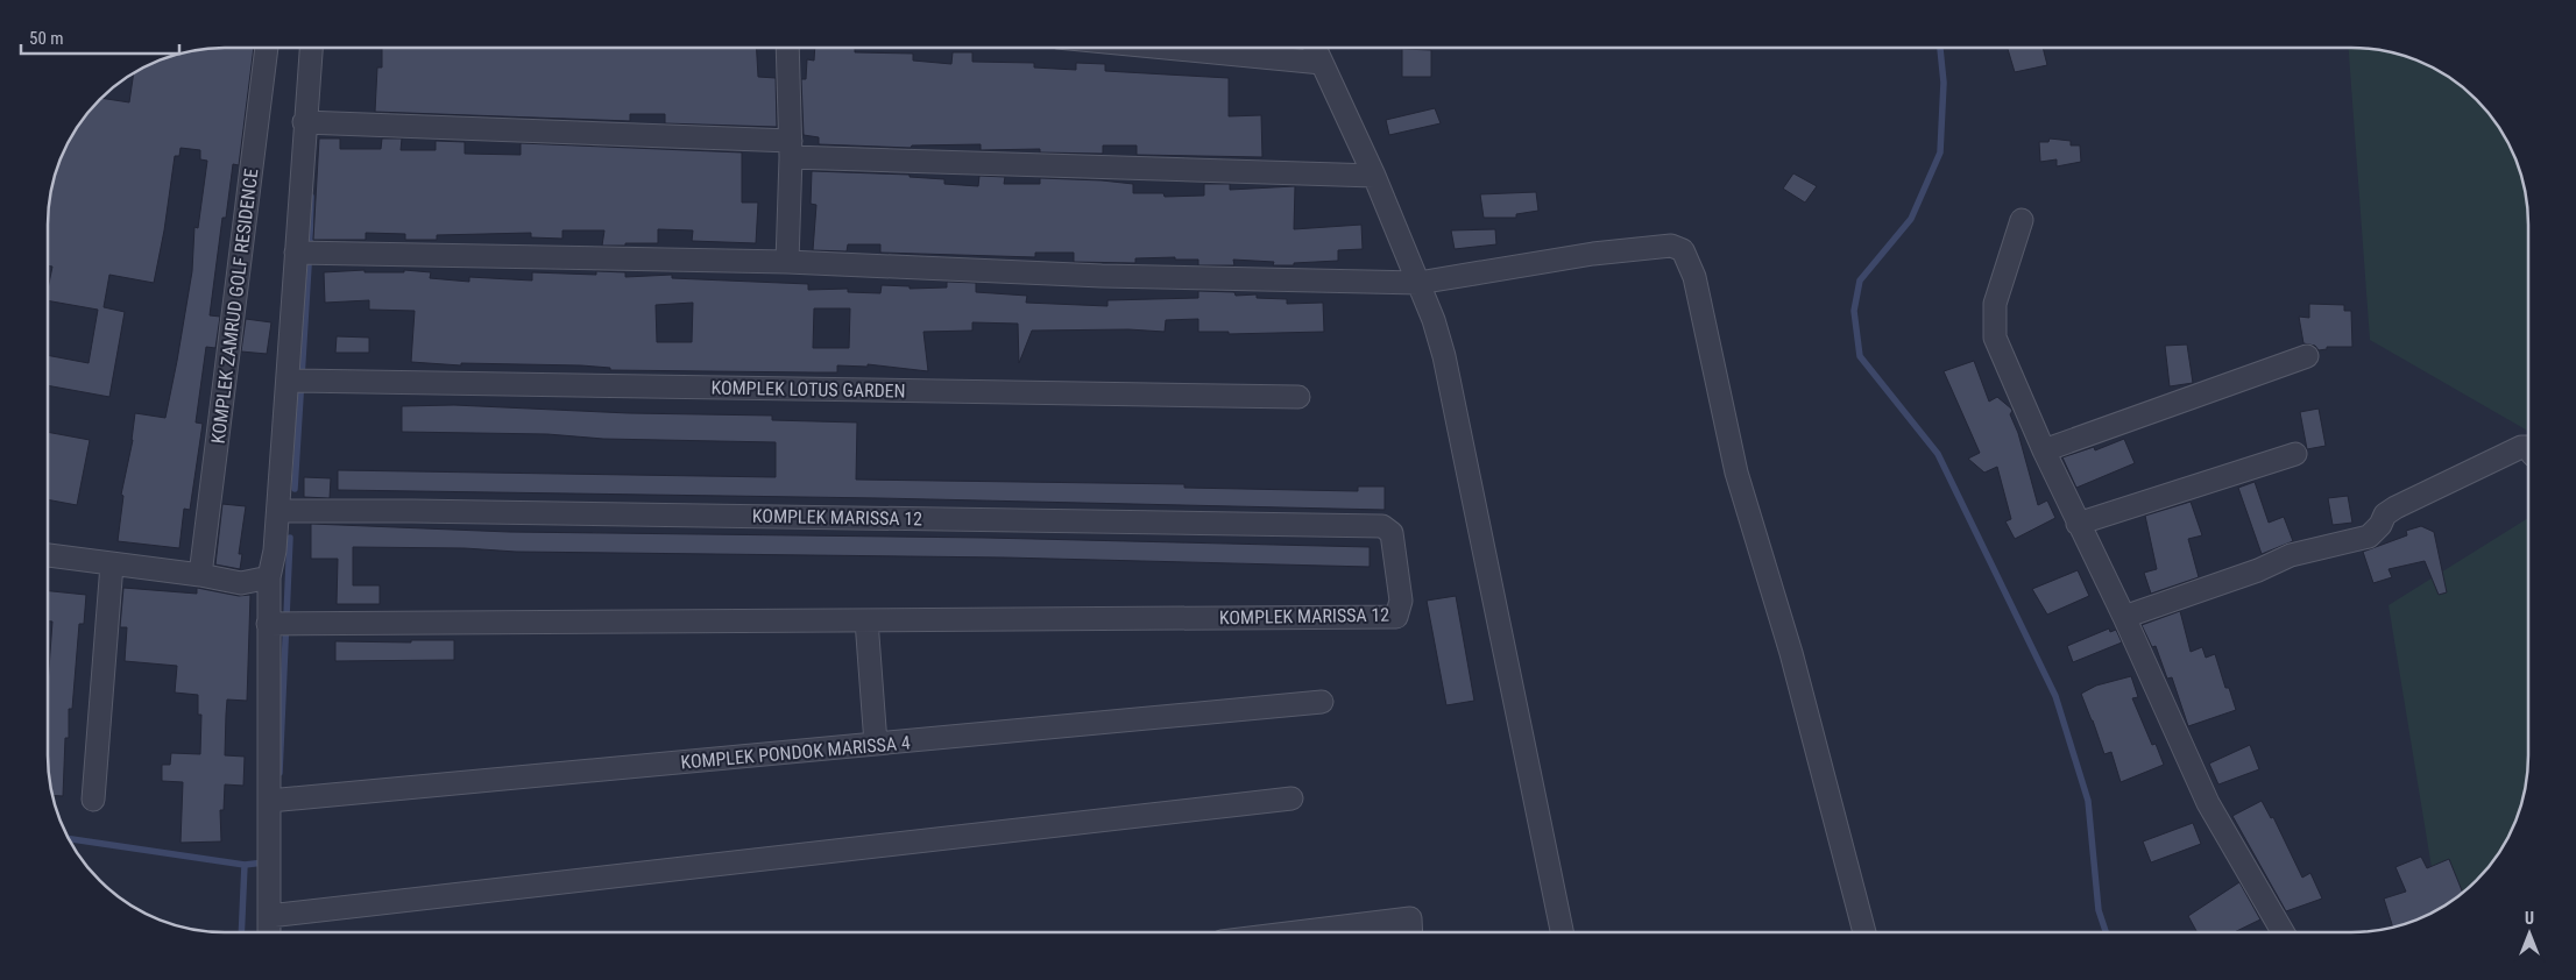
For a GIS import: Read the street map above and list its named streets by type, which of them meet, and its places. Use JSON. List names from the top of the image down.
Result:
{
  "streets": {
    "street": [
      "KOMPLEK ZAMRUD GOLF RESIDENCE",
      "KOMPLEK LOTUS GARDEN",
      "KOMPLEK MARISSA 12",
      "KOMPLEK PONDOK MARISSA 4"
    ]
  },
  "scale_bar": "50 m",
  "north": "top"
}
